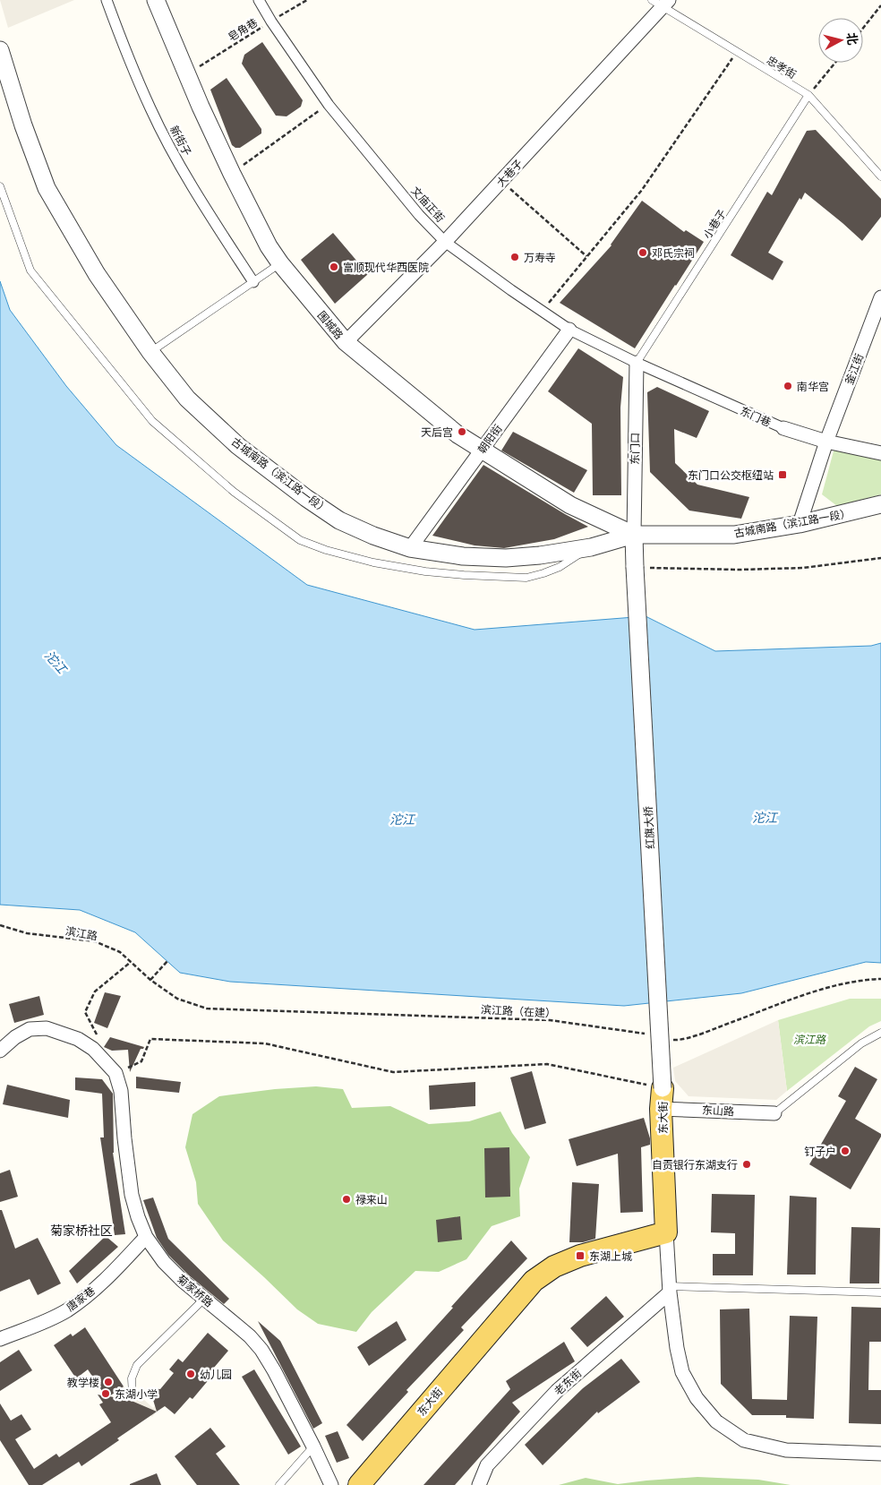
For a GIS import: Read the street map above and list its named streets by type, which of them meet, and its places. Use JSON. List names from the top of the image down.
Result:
{
  "streets": {
    "main road": ["东大街"],
    "street": [
      "新街子",
      "大巷子",
      "文庙正街",
      "围城路",
      "釜江街",
      "东门巷",
      "朝阳街",
      "东门口",
      "古城南路（滨江路一段）",
      "红旗大桥",
      "东山路",
      "菊家桥路",
      "唐家巷",
      "老东街"
    ],
    "lane": ["忠孝街", "小巷子"],
    "path": ["皂角巷", "滨江路", "滨江路（在建）"]
  },
  "crossings": [
    ["皂角巷", "文庙正街"],
    ["皂角巷", "围城路"],
    ["忠孝街", "大巷子"],
    ["忠孝街", "小巷子"],
    ["大巷子", "文庙正街"],
    ["大巷子", "围城路"],
    ["文庙正街", "小巷子"],
    ["文庙正街", "东门巷"],
    ["文庙正街", "朝阳街"],
    ["文庙正街", "东门口"],
    ["小巷子", "东门巷"],
    ["小巷子", "东门口"],
    ["围城路", "朝阳街"],
    ["围城路", "东门口"],
    ["围城路", "古城南路（滨江路一段）"],
    ["围城路", "红旗大桥"],
    ["釜江街", "东门巷"],
    ["釜江街", "古城南路（滨江路一段）"],
    ["东门巷", "东门口"],
    ["朝阳街", "古城南路（滨江路一段）"],
    ["东门口", "古城南路（滨江路一段）"],
    ["东门口", "红旗大桥"],
    ["古城南路（滨江路一段）", "红旗大桥"],
    ["红旗大桥", "东山路"],
    ["红旗大桥", "东大街"],
    ["滨江路", "滨江路（在建）"],
    ["东山路", "东大街"],
    ["菊家桥路", "唐家巷"]
  ],
  "districts": ["菊家桥社区"],
  "water": ["沱江"],
  "parks": ["滨江路"],
  "places": {
    "other": [
      "邓氏宗祠",
      "万寿寺",
      "富顺现代华西医院",
      "南华宫",
      "天后宫",
      "钉子户",
      "自贡银行东湖支行",
      "禄来山",
      "幼儿园",
      "教学楼",
      "东湖小学"
    ],
    "transit": ["东门口公交枢纽站", "东湖上城"]
  },
  "north": "right"
}
